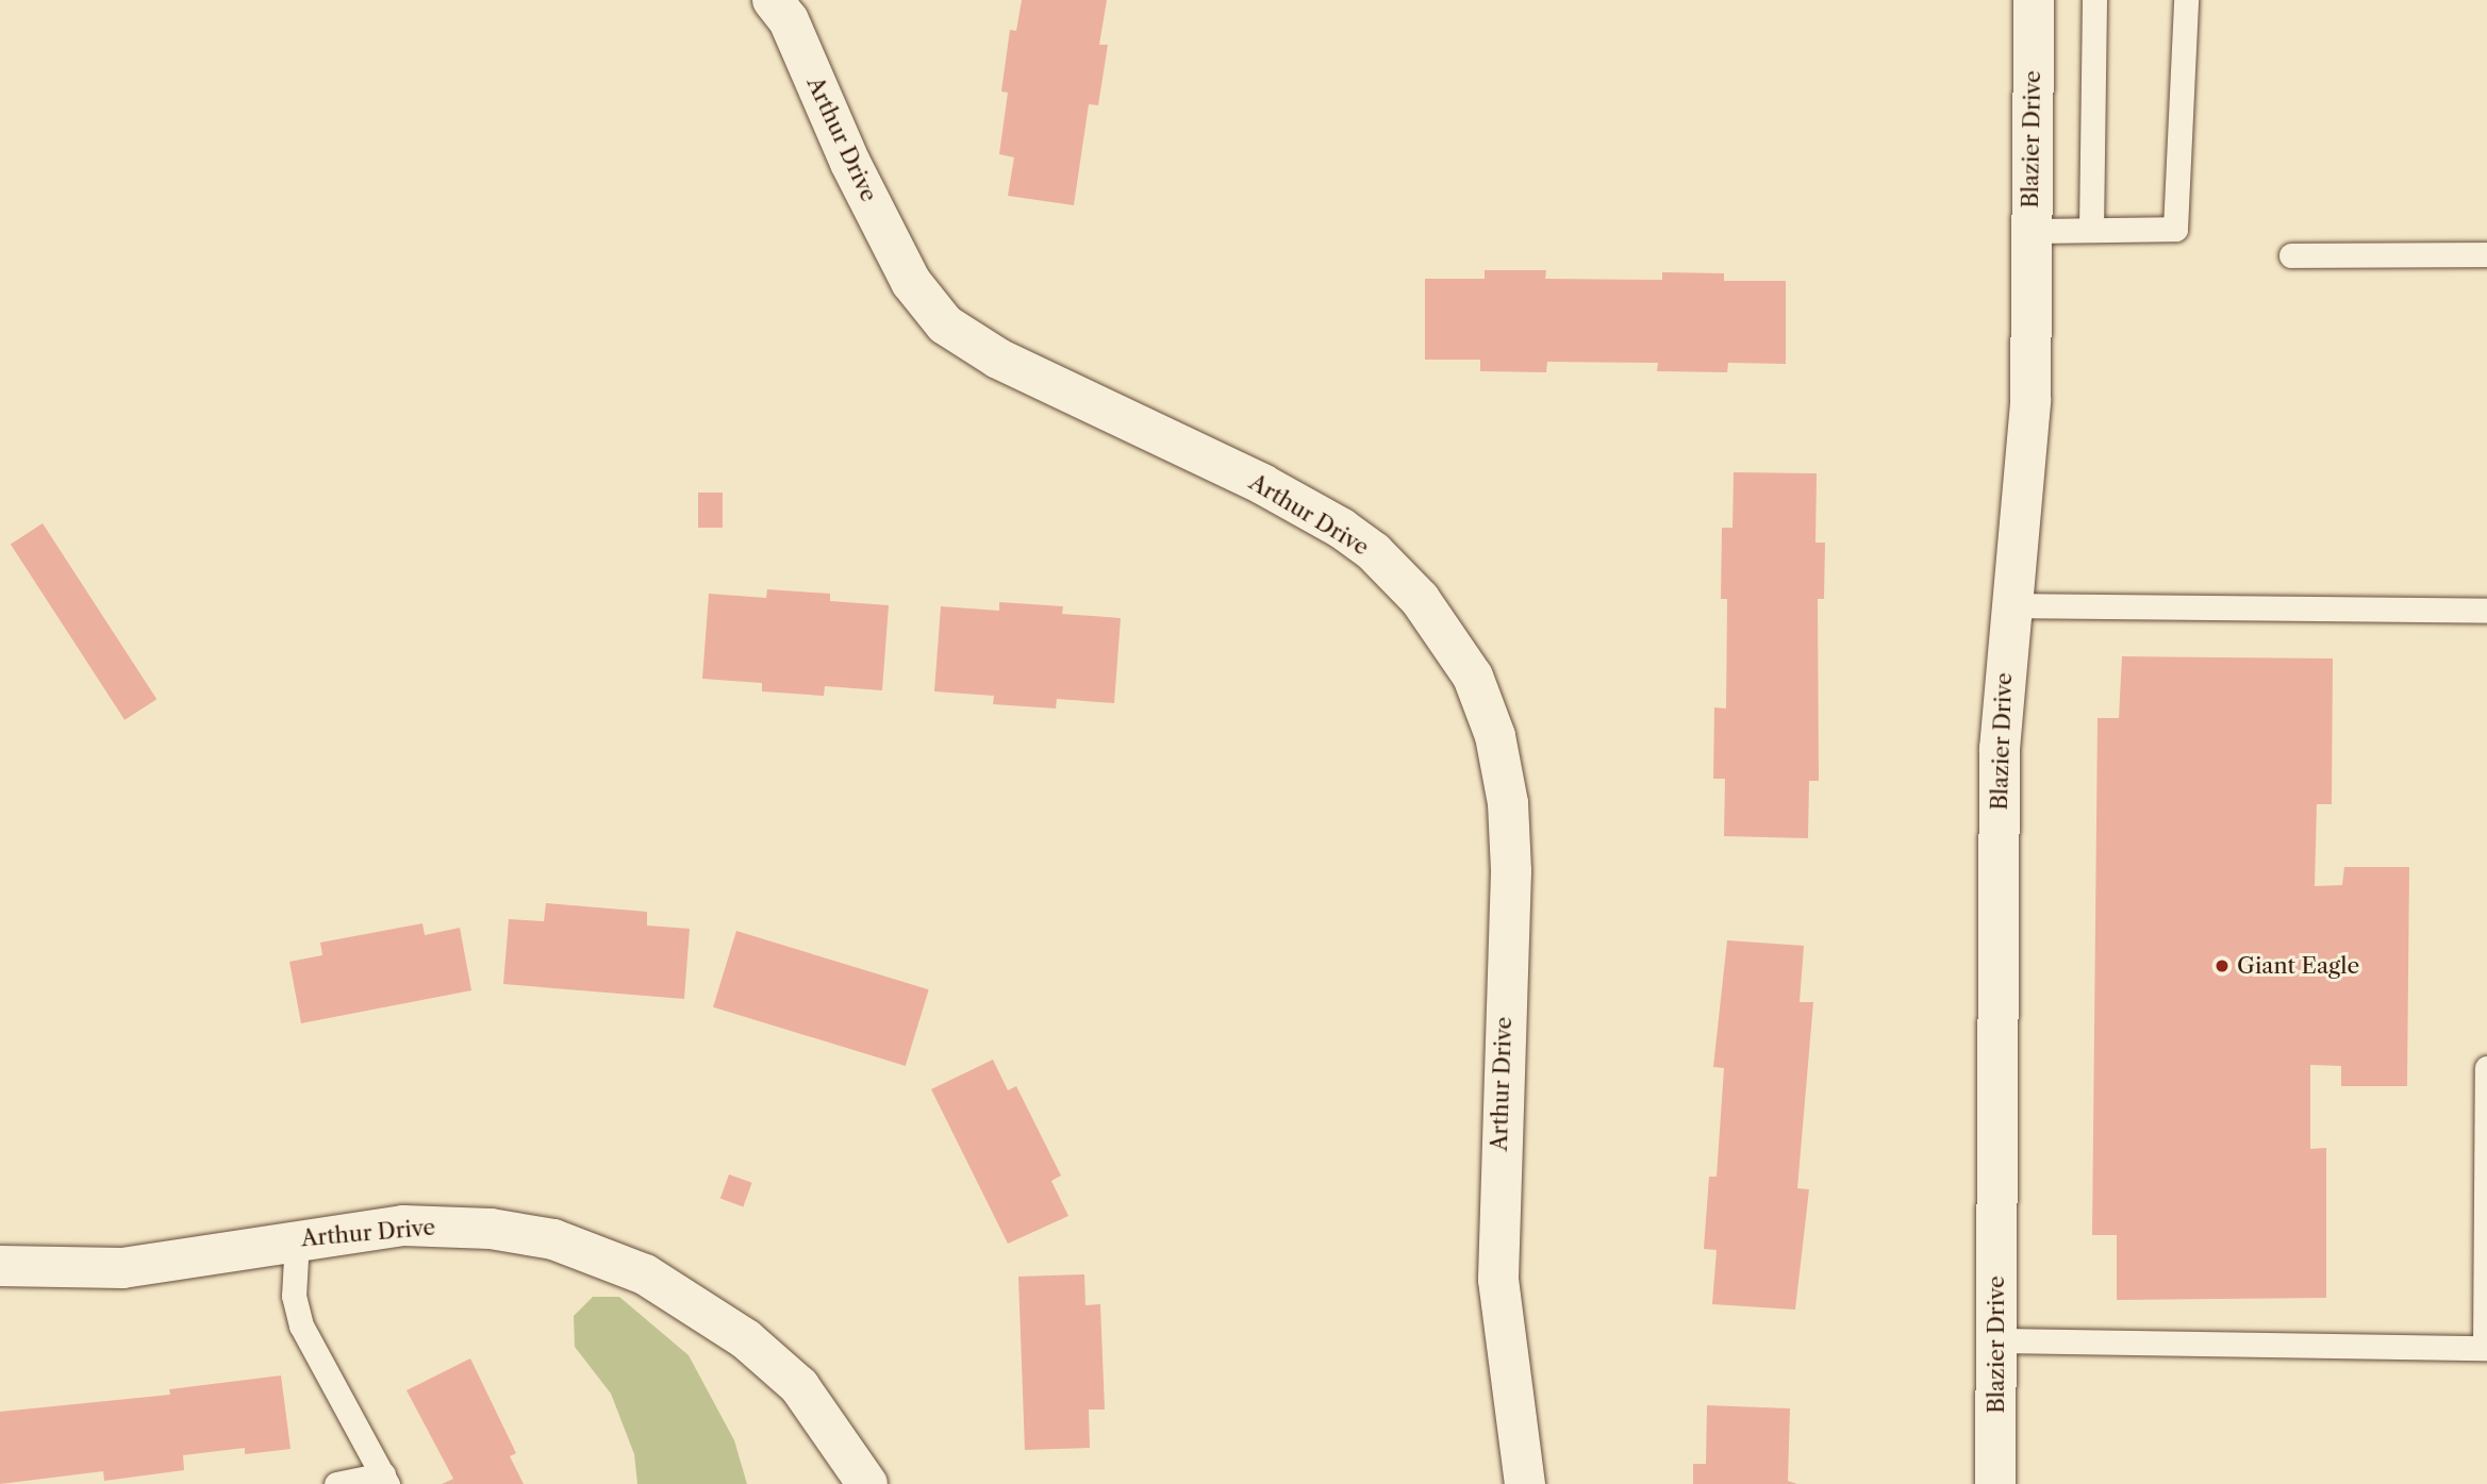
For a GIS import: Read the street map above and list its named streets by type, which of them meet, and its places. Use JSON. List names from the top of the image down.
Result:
{
  "streets": {
    "street": ["Arthur Drive", "Blazier Drive"]
  },
  "places": ["Giant Eagle"]
}
